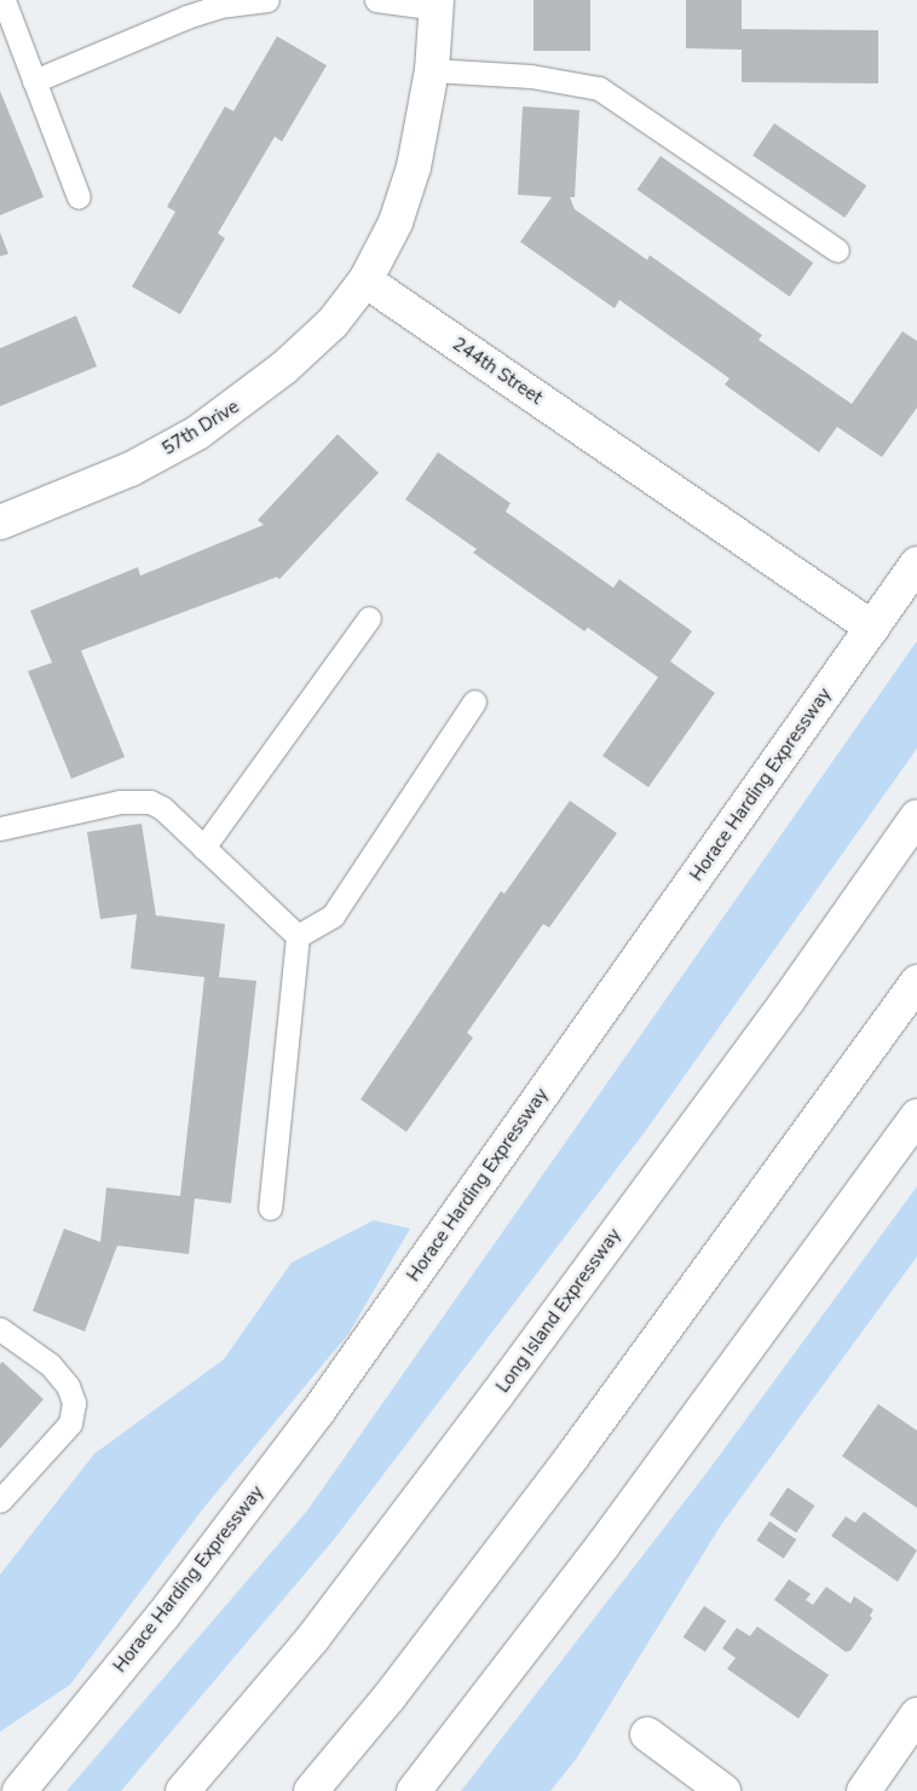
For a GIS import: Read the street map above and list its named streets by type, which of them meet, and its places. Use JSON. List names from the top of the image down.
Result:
{
  "streets": {
    "main road": [
      "244th Street",
      "57th Drive",
      "Horace Harding Expressway",
      "Long Island Expressway"
    ]
  },
  "crossings": [
    ["244th Street", "57th Drive"],
    ["244th Street", "Horace Harding Expressway"]
  ]
}
